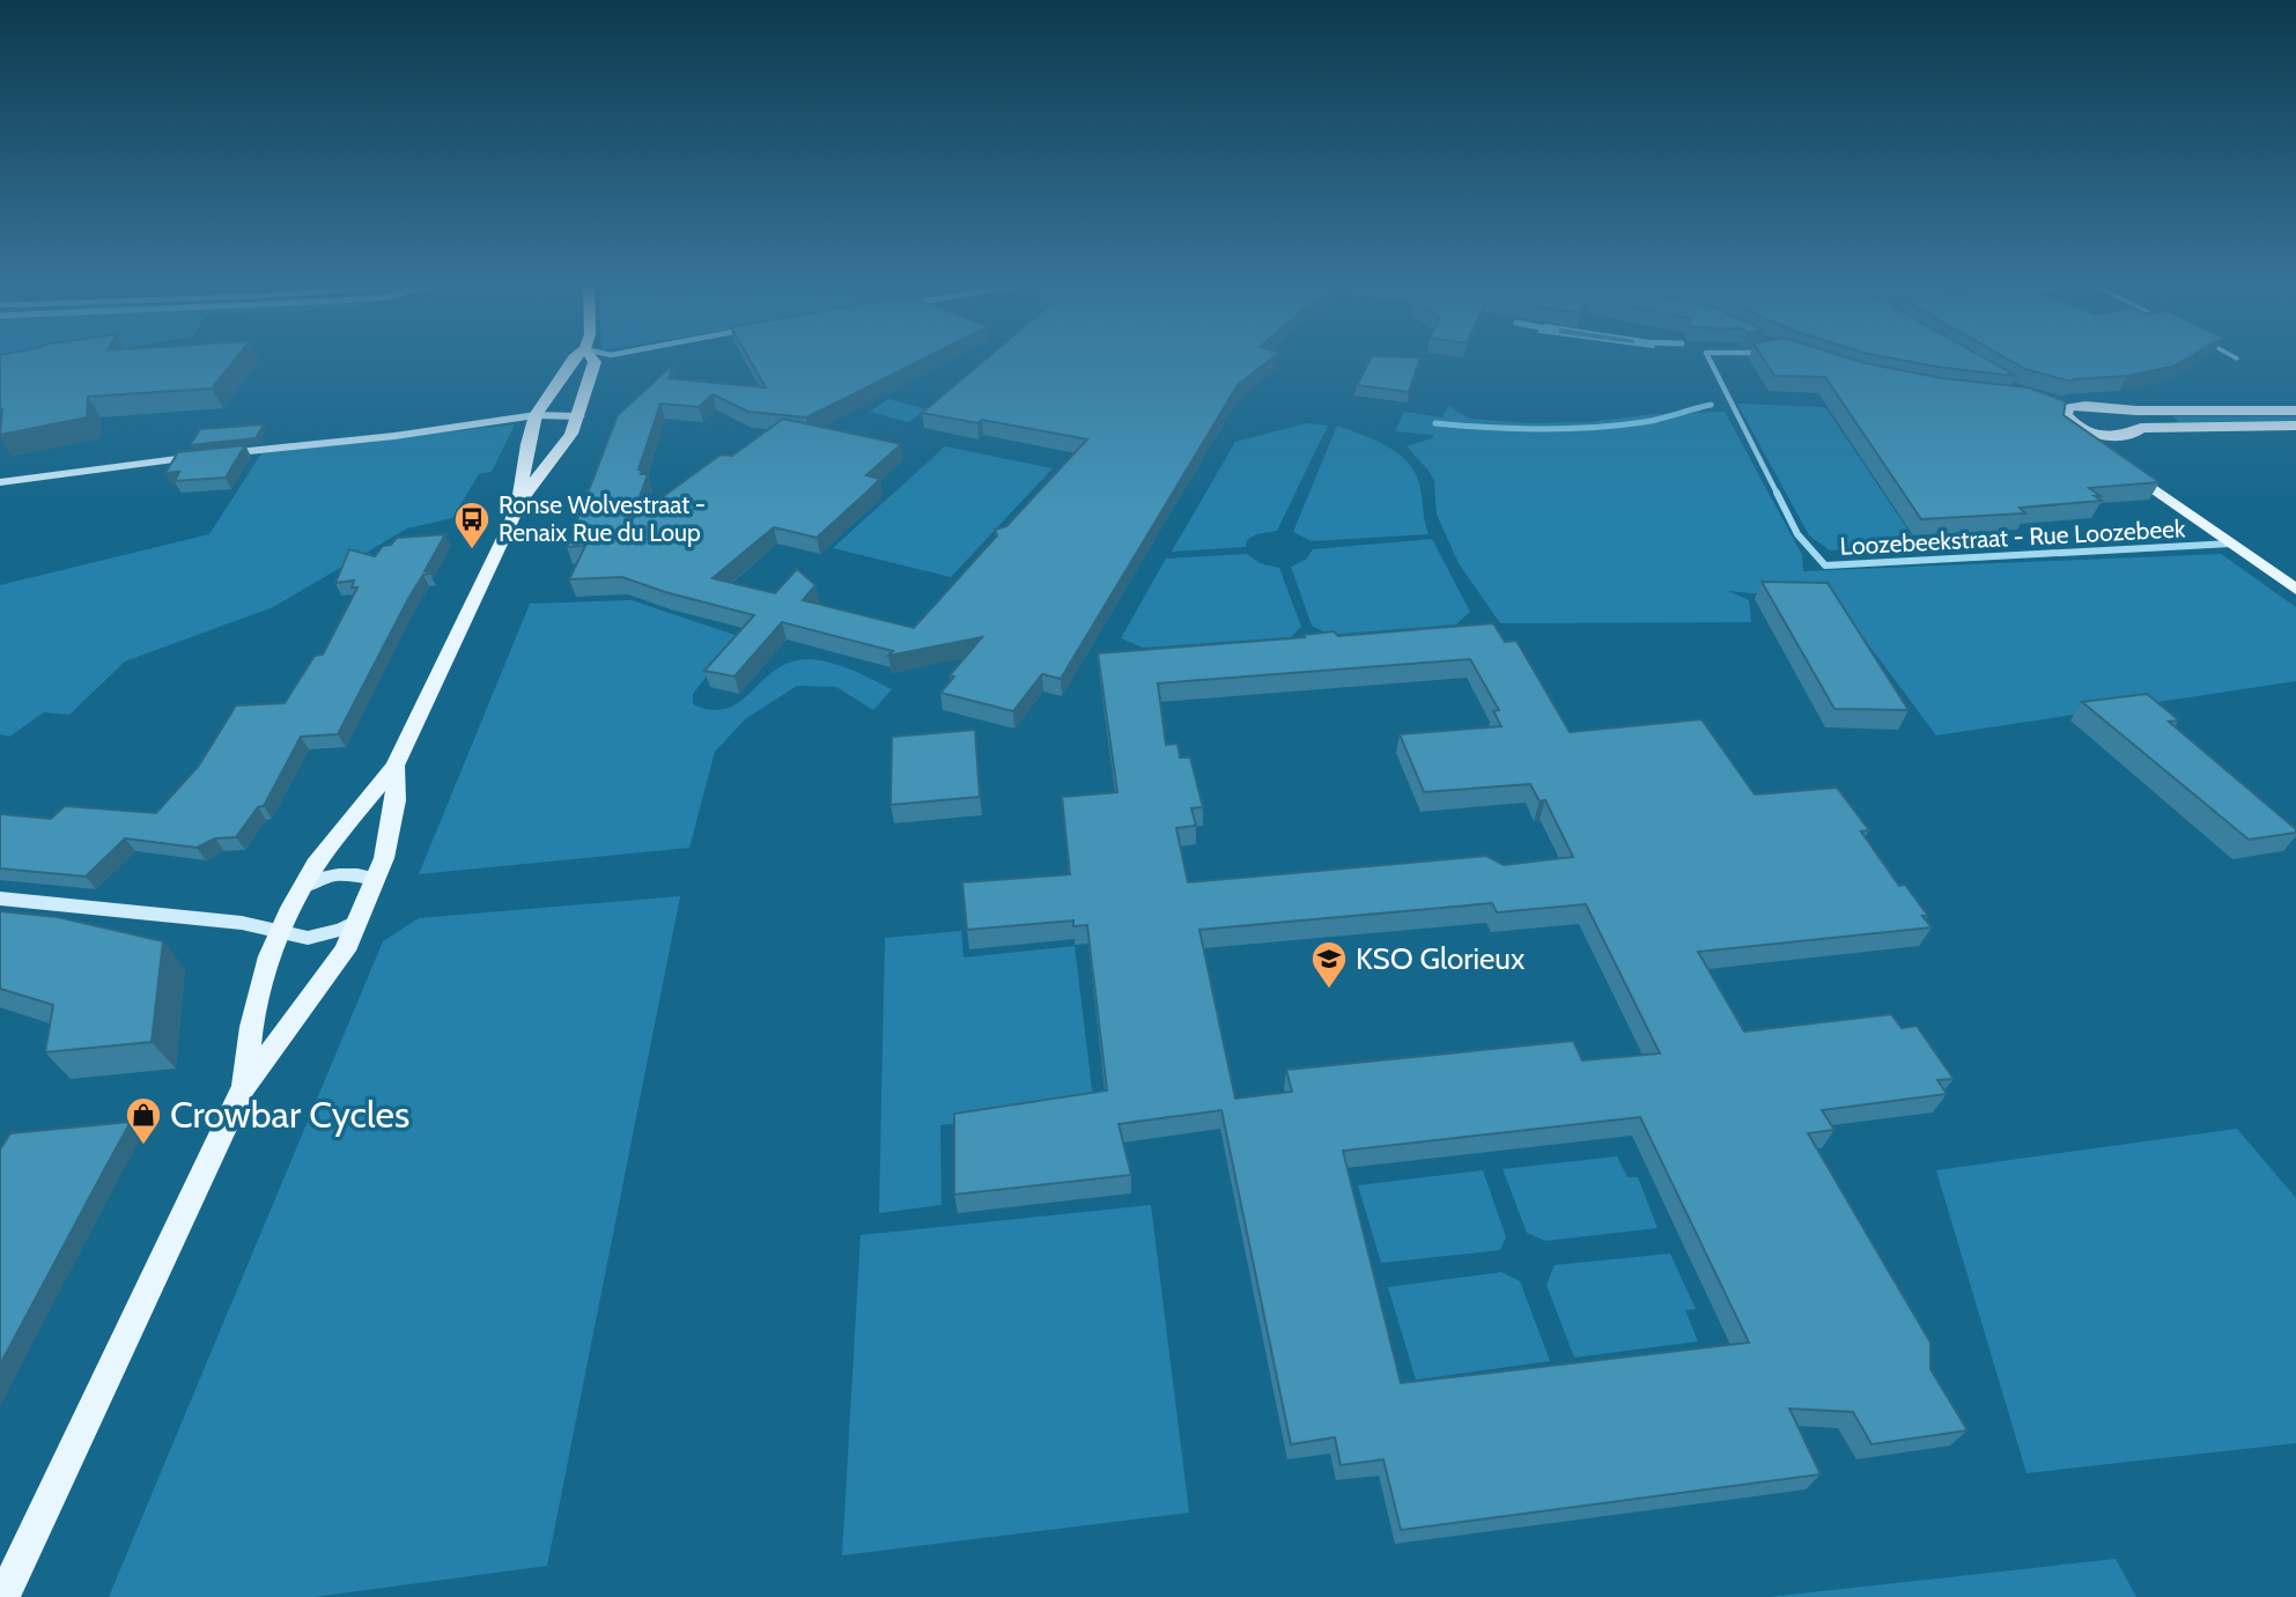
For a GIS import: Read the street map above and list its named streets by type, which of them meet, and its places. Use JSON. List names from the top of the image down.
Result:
{
  "streets": {
    "street": ["Loozebeekstraat - Rue Loozebeek"]
  },
  "places": {
    "bus stop": ["Ronse Wolvestraat - Renaix Rue du Loup"],
    "school or university": ["KSO Glorieux"],
    "shop": ["Crowbar Cycles"]
  }
}
